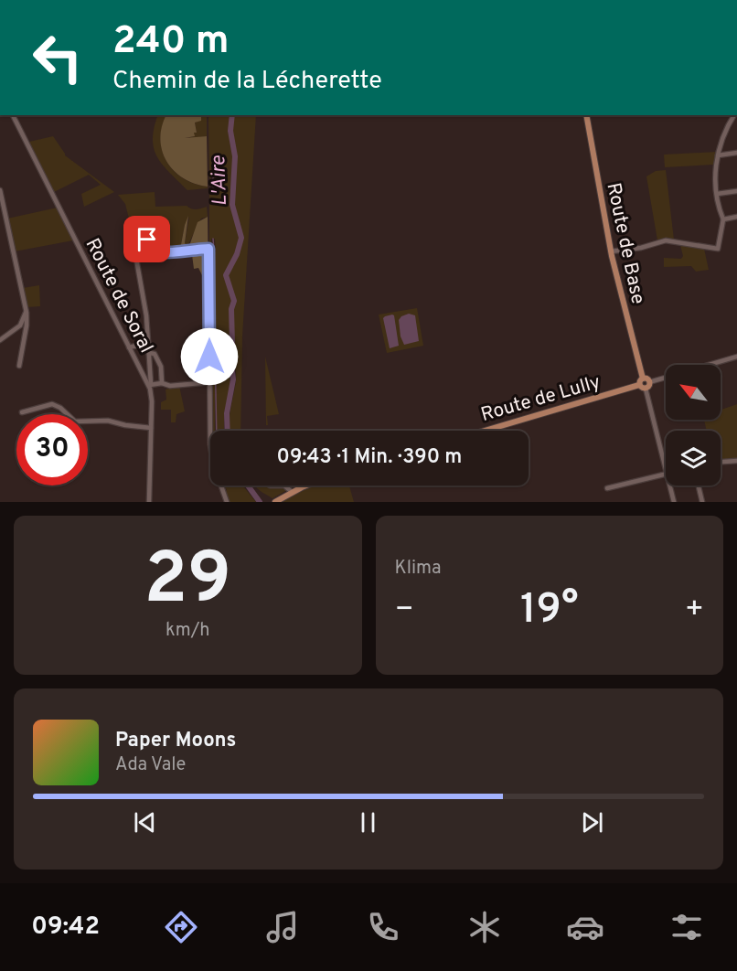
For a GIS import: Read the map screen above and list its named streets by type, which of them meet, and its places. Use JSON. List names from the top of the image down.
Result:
{
  "streets": {
    "main road": ["Route de Base", "Route de Lully"],
    "street": ["Route de Soral"]
  },
  "crossings": [
    ["Route de Base", "Route de Lully"]
  ],
  "water": ["L'Aire"],
  "north": "top left",
  "page": {
    "turn": ["240 m", "Chemin de la Lécherette"],
    "limit": "30",
    "trip": "09:43 · 1 Min. · 390 m",
    "tile": [
      ["29", "km/h"],
      "Klima"
    ],
    "heat": ["−", "19°", "+"],
    "song": ["Paper Moons", "Ada Vale"],
    "tabs": "09:42"
  }
}
